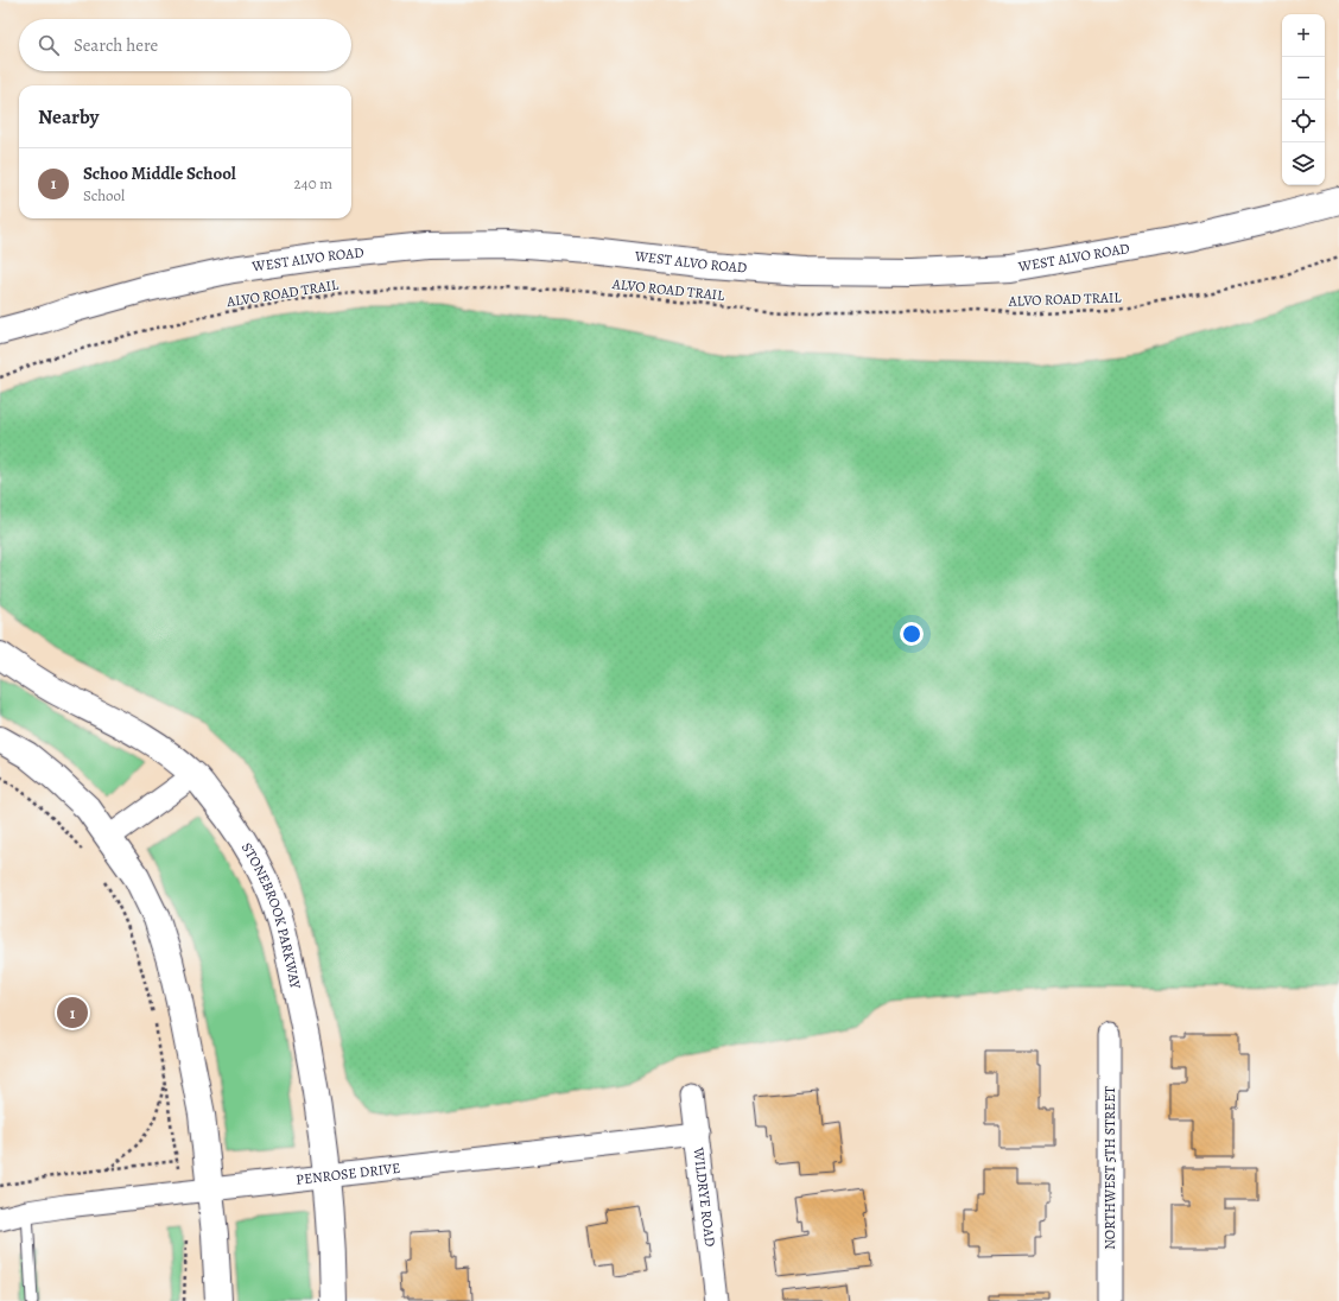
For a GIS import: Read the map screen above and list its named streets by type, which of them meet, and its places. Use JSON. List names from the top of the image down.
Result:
{
  "streets": {
    "street": [
      "WEST ALVO ROAD",
      "STONEBROOK PARKWAY",
      "NORTHWEST 5TH STREET",
      "PENROSE DRIVE",
      "WILDRYE ROAD"
    ],
    "path": ["ALVO ROAD TRAIL"]
  },
  "crossings": [
    ["STONEBROOK PARKWAY", "PENROSE DRIVE"],
    ["PENROSE DRIVE", "WILDRYE ROAD"]
  ],
  "page": {
    "map_buttons": ["+", "−"],
    "search": "Search here",
    "heading": "Nearby",
    "list": [
      {
        "mark": "1",
        "name": "Schoo Middle School",
        "note": "School",
        "value": "240 m"
      }
    ],
    "pins": "1"
  }
}
